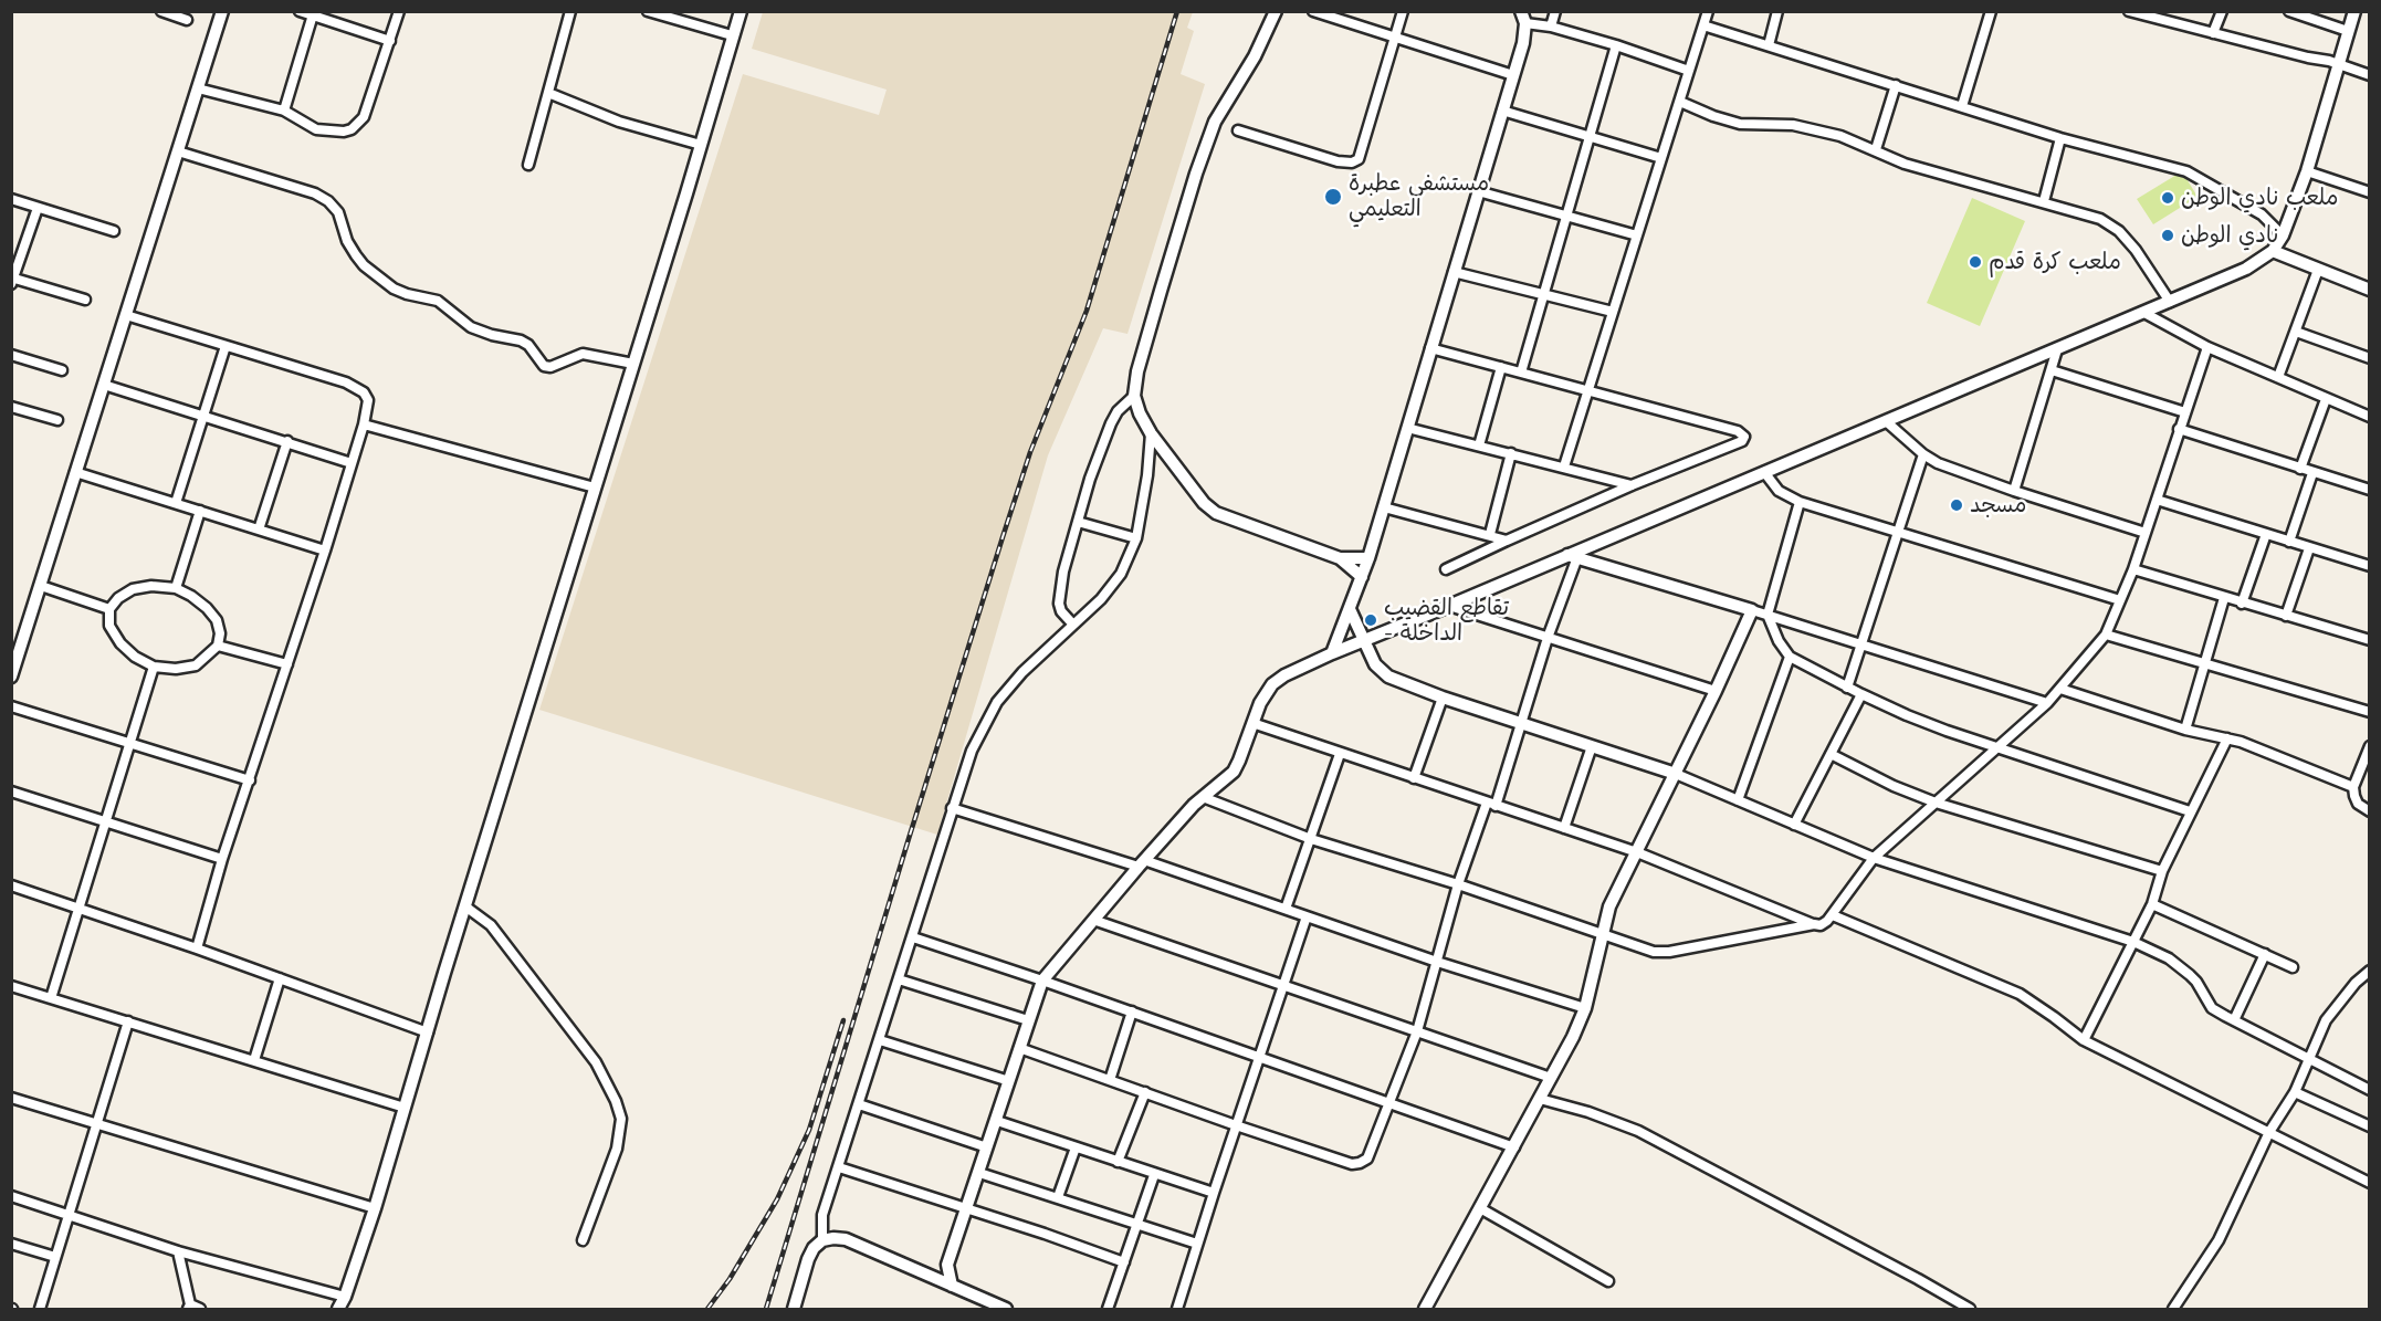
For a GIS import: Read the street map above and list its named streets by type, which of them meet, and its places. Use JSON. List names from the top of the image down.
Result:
{
  "places": [
    "مستشفى عطبرة التعليمي",
    "ملعب نادي الوطن",
    "نادي الوطن",
    "ملعب كرة قدم",
    "مسجد",
    "تقاطع القضيب - الداخلة"
  ]
}
